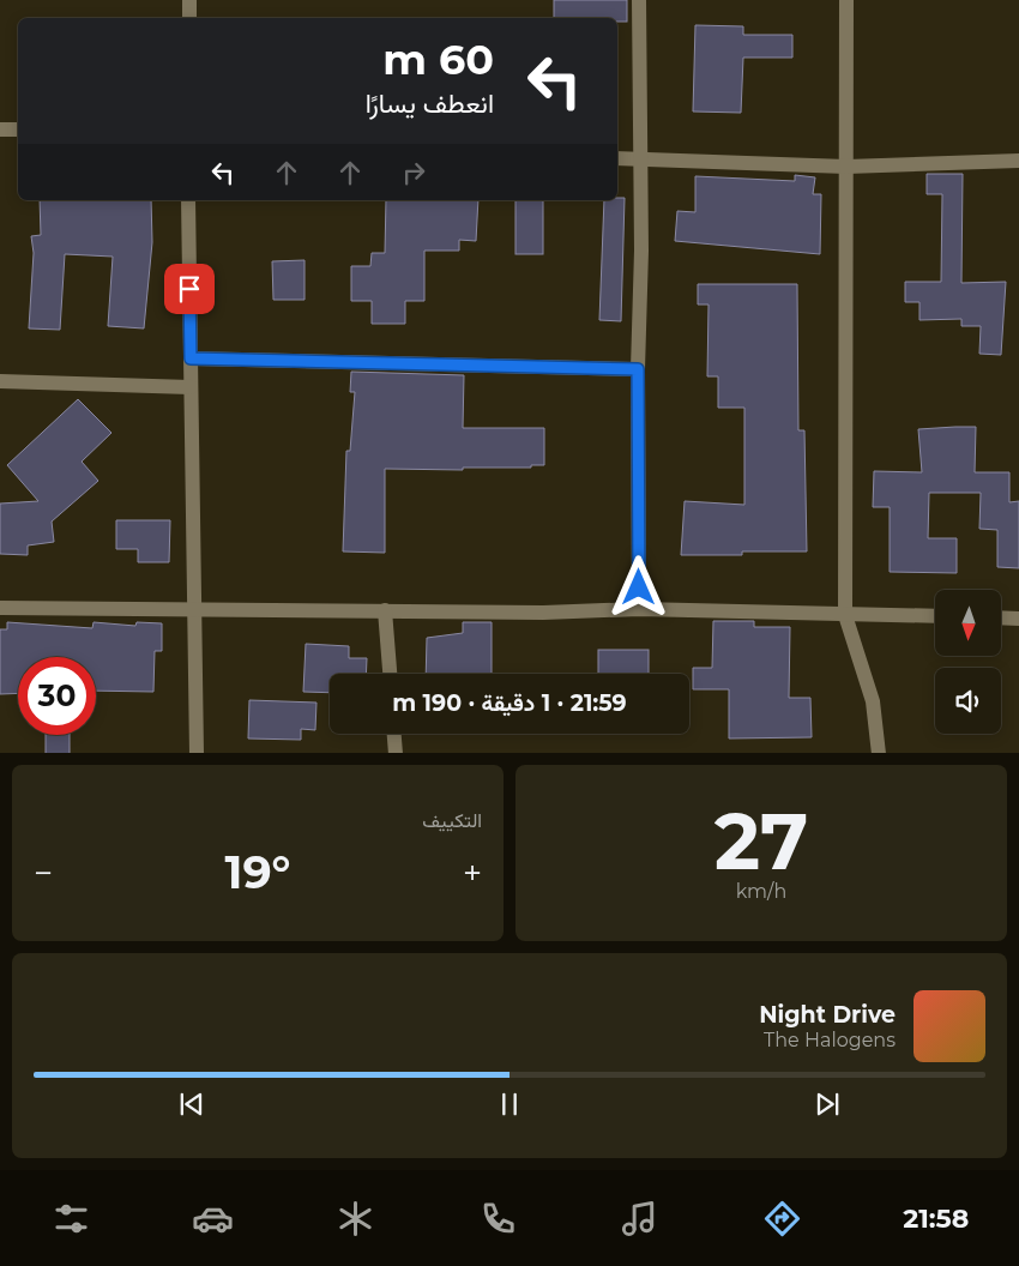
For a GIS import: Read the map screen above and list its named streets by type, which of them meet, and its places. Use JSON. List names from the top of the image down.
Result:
{
  "north": "bottom",
  "page": {
    "turn": ["60 m", "انعطف يسارًا"],
    "limit": "30",
    "trip": "21:59 · 1 دقيقة · 190 m",
    "tile": [
      ["27", "km/h"],
      "التكييف"
    ],
    "heat": ["−", "19°", "+"],
    "song": ["Night Drive", "The Halogens"],
    "tabs": "21:58"
  }
}
